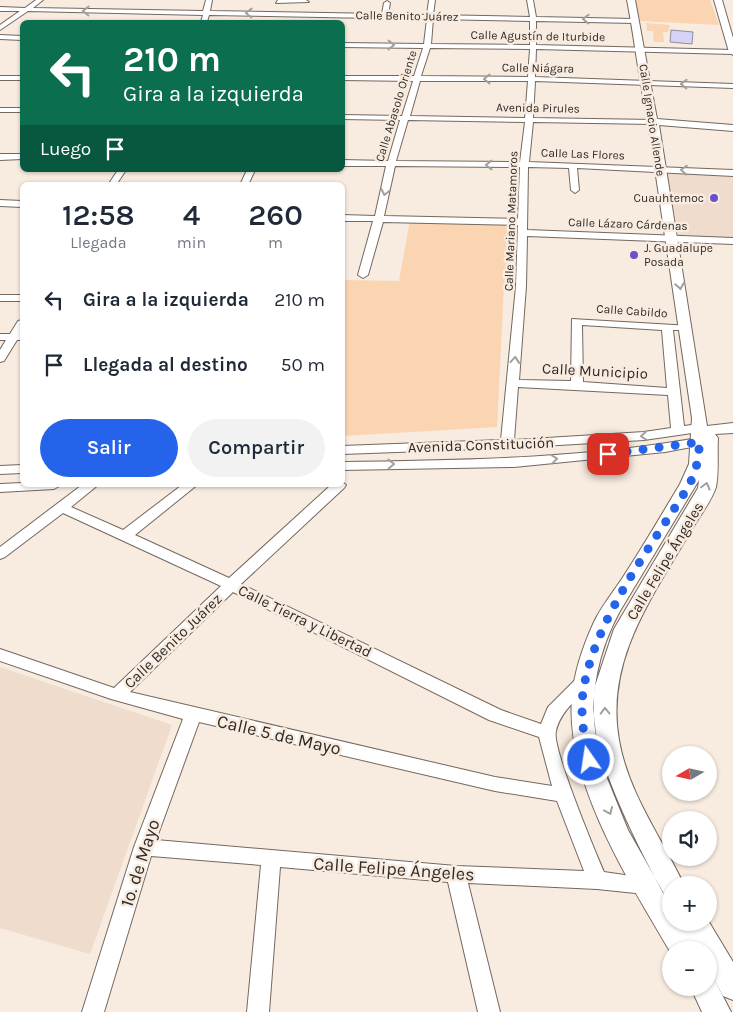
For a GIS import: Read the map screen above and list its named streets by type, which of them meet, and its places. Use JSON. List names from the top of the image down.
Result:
{
  "streets": {
    "street": [
      "Calle Benito Juárez",
      "Calle Agustín de Iturbide",
      "Calle Niágara",
      "Calle Abasolo Oriente",
      "Avenida Pirules",
      "Calle Ignacio Allende",
      "Calle Las Flores",
      "Calle Mariano Matamoros",
      "Calle Lázaro Cárdenas",
      "Calle Cabildo",
      "Calle Municipio",
      "Avenida Constitución",
      "Calle Felipe Ángeles",
      "Calle Tierra y Libertad",
      "Calle 5 de Mayo",
      "1o. de Mayo"
    ]
  },
  "crossings": [
    ["Calle Benito Juárez", "Calle Abasolo Oriente"],
    ["Calle Benito Juárez", "Calle Ignacio Allende"],
    ["Calle Benito Juárez", "Calle Mariano Matamoros"],
    ["Calle Benito Juárez", "Calle Tierra y Libertad"],
    ["Calle Benito Juárez", "Calle 5 de Mayo"],
    ["Calle Agustín de Iturbide", "Calle Abasolo Oriente"],
    ["Calle Agustín de Iturbide", "Calle Ignacio Allende"],
    ["Calle Agustín de Iturbide", "Calle Mariano Matamoros"],
    ["Calle Niágara", "Calle Abasolo Oriente"],
    ["Calle Niágara", "Calle Ignacio Allende"],
    ["Calle Niágara", "Calle Mariano Matamoros"],
    ["Calle Abasolo Oriente", "Avenida Pirules"],
    ["Calle Abasolo Oriente", "Calle Las Flores"],
    ["Calle Abasolo Oriente", "Calle Lázaro Cárdenas"],
    ["Avenida Pirules", "Calle Ignacio Allende"],
    ["Avenida Pirules", "Calle Mariano Matamoros"],
    ["Calle Ignacio Allende", "Calle Las Flores"],
    ["Calle Ignacio Allende", "Calle Lázaro Cárdenas"],
    ["Calle Ignacio Allende", "Calle Cabildo"],
    ["Calle Ignacio Allende", "Avenida Constitución"],
    ["Calle Ignacio Allende", "Calle Felipe Ángeles"],
    ["Calle Las Flores", "Calle Mariano Matamoros"],
    ["Calle Mariano Matamoros", "Calle Lázaro Cárdenas"],
    ["Calle Mariano Matamoros", "Calle Municipio"],
    ["Calle Mariano Matamoros", "Avenida Constitución"],
    ["Calle Cabildo", "Calle Municipio"],
    ["Avenida Constitución", "Calle Felipe Ángeles"],
    ["Calle Felipe Ángeles", "1o. de Mayo"],
    ["Calle 5 de Mayo", "1o. de Mayo"]
  ],
  "one_way": ["Calle Benito Juárez", "Calle Niágara", "Calle Las Flores"],
  "places": ["Cuauhtemoc", "J. Guadalupe Posada"],
  "north": "left",
  "page": {
    "turn": ["210 m", "Gira a la izquierda"],
    "then": "Luego",
    "eta": [
      "12:58",
      "Llegada",
      "4",
      "min",
      "260",
      "m"
    ],
    "list": [
      {
        "name": "Gira a la izquierda",
        "value": "210 m"
      },
      {
        "name": "Llegada al destino",
        "value": "50 m"
      }
    ],
    "buttons": ["Salir", "Compartir"],
    "map_buttons": ["+", "−"]
  }
}
